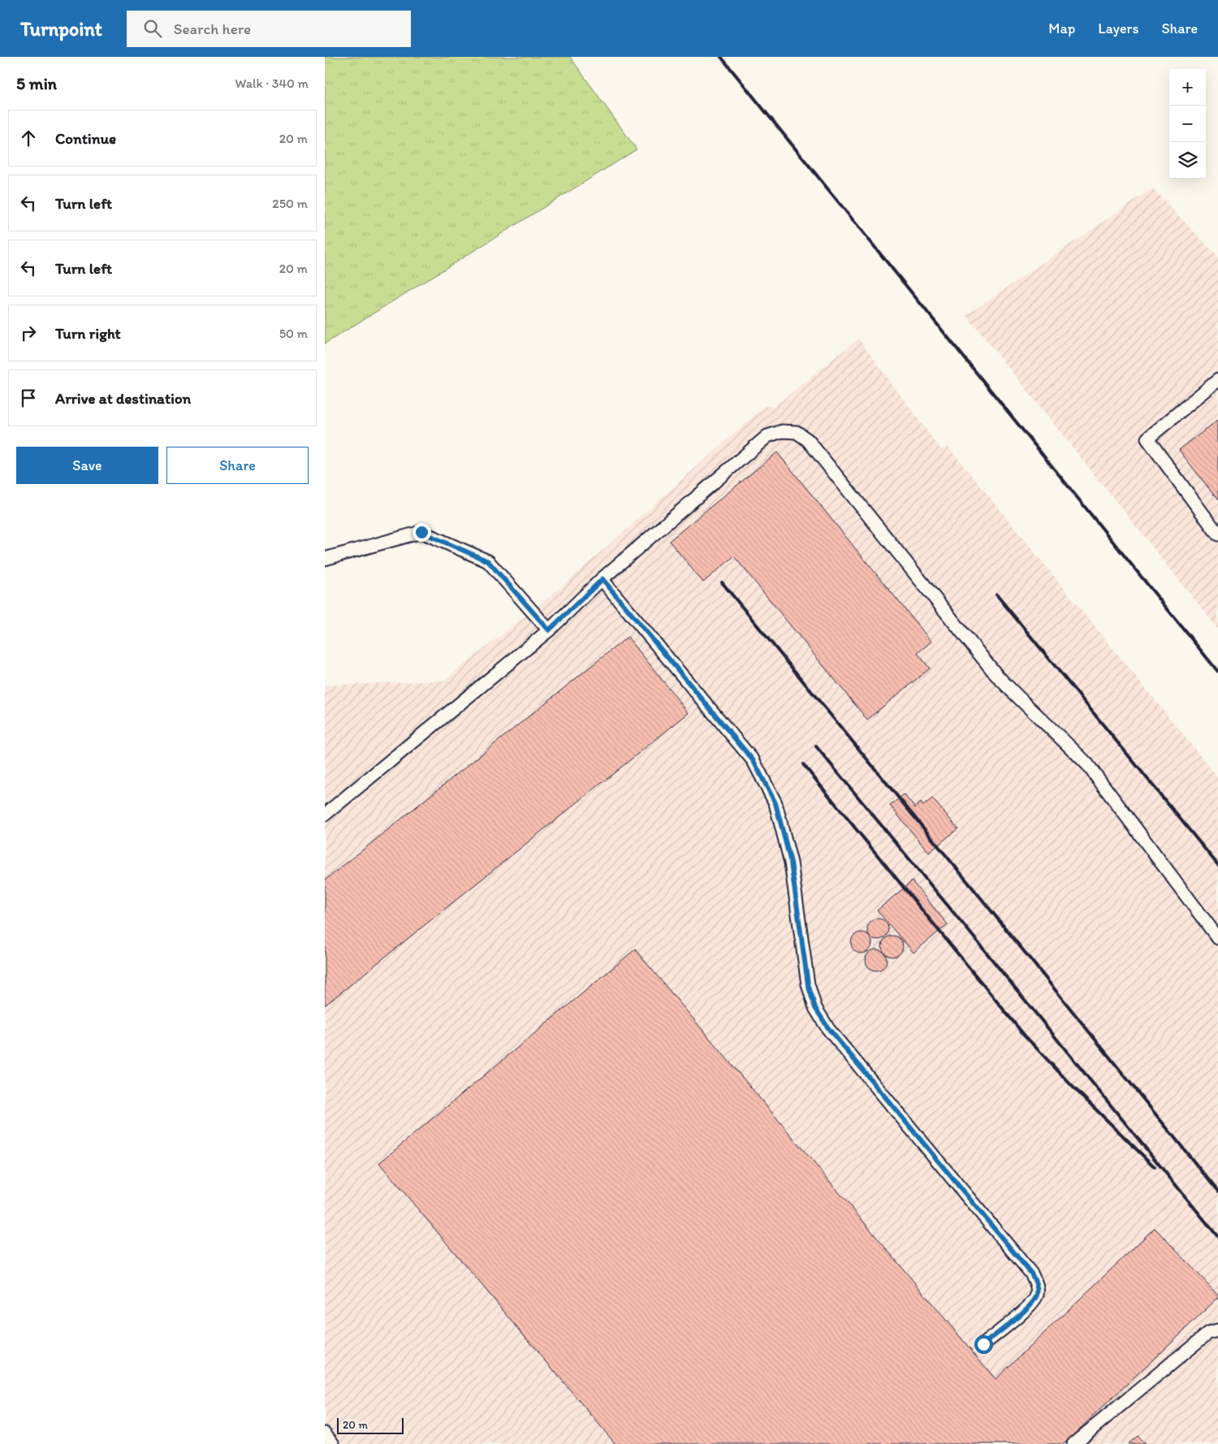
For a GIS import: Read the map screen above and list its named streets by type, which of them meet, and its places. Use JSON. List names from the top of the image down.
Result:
{
  "scale_bar": "20 m",
  "page": {
    "header": "Turnpoint",
    "search": "Search here",
    "nav": ["Map", "Layers", "Share"],
    "heading": ["5 min", "Walk · 340 m"],
    "map_buttons": ["+", "−"],
    "list": [
      ["Continue", "20 m"],
      ["Turn left", "250 m"],
      ["Turn left", "20 m"],
      ["Turn right", "50 m"],
      "Arrive at destination"
    ],
    "buttons": ["Save", "Share"],
    "scale": "20 m"
  }
}
